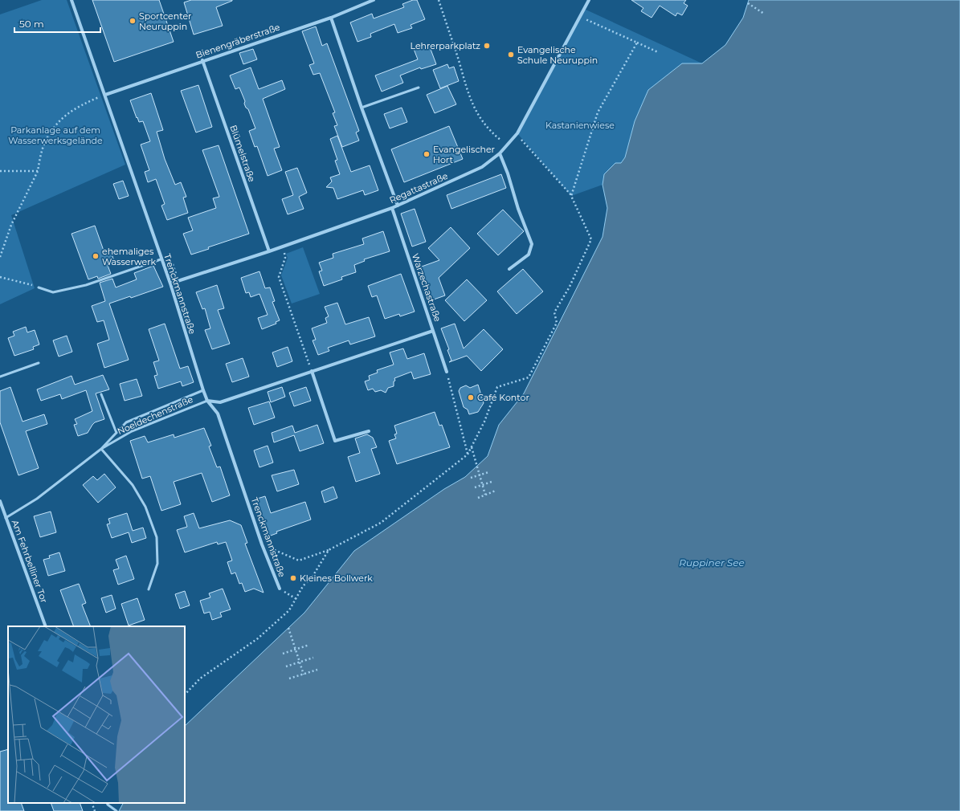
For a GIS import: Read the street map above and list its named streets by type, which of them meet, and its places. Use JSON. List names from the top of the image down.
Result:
{
  "streets": {
    "street": [
      "Bienengräberstraße",
      "Blümelstraße",
      "Regattastraße",
      "Warzechastraße",
      "Trenckmannstraße",
      "Noeldechenstraße",
      "Am Fehrbelliner Tor"
    ]
  },
  "crossings": [
    ["Bienengräberstraße", "Blümelstraße"],
    ["Bienengräberstraße", "Trenckmannstraße"],
    ["Blümelstraße", "Regattastraße"],
    ["Regattastraße", "Warzechastraße"],
    ["Regattastraße", "Trenckmannstraße"],
    ["Warzechastraße", "Noeldechenstraße"],
    ["Trenckmannstraße", "Noeldechenstraße"]
  ],
  "water": ["Ruppiner See"],
  "parks": ["Kastanienwiese", "Parkanlage auf dem Wasserwerksgelände"],
  "places": [
    "Sportcenter Neuruppin",
    "Lehrerparkplatz",
    "Evangelische Schule Neuruppin",
    "Evangelischer Hort",
    "ehemaliges Wasserwerk",
    "Café Kontor",
    "Kleines Bollwerk"
  ],
  "scale_bar": "50 m"
}
